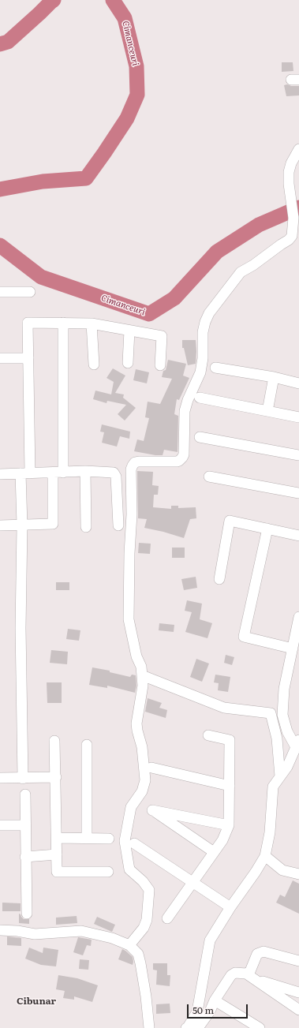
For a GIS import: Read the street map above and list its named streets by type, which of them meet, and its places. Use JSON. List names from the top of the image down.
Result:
{
  "districts": ["Cibunar"],
  "water": ["Cimanceuri"],
  "scale_bar": "50 m"
}
